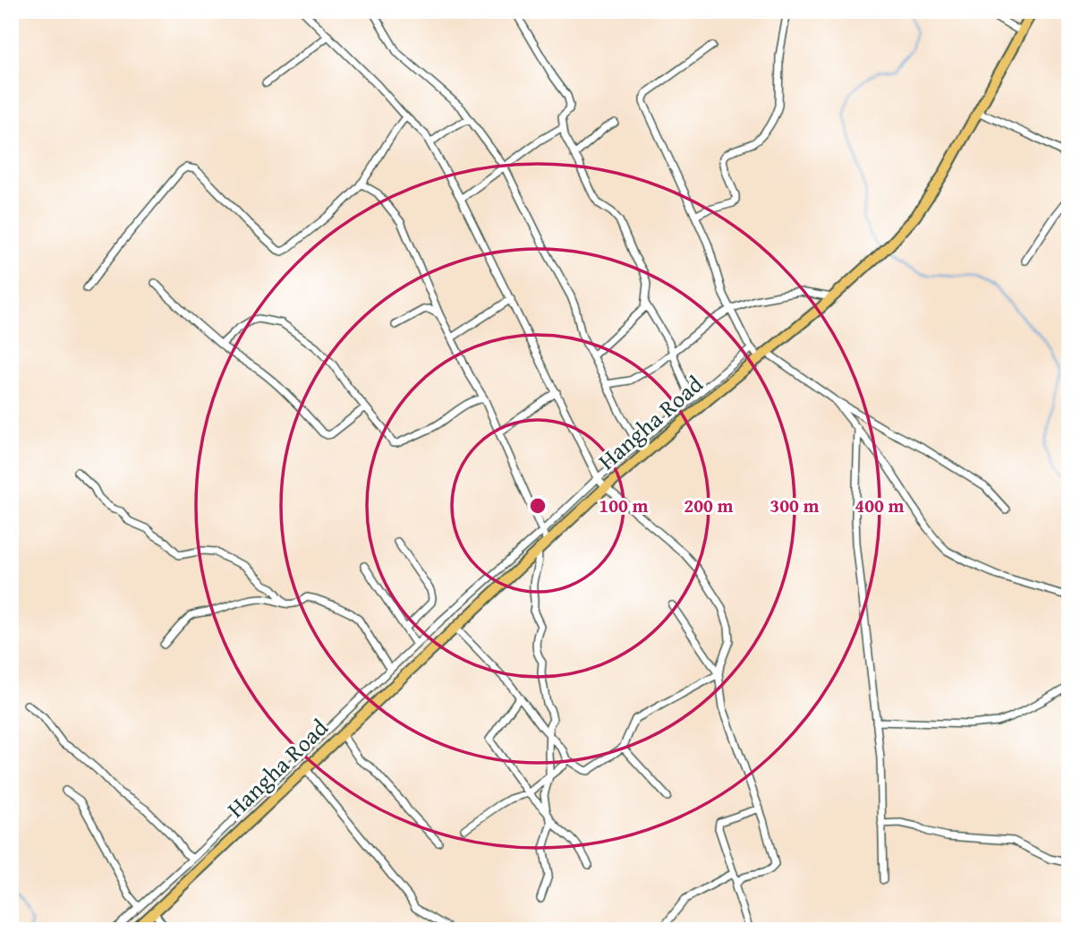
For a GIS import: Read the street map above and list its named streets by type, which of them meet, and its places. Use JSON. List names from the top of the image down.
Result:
{
  "streets": {
    "highway": ["Hangha Road"]
  },
  "rings": [
    "100 m",
    "200 m",
    "300 m",
    "400 m"
  ]
}
